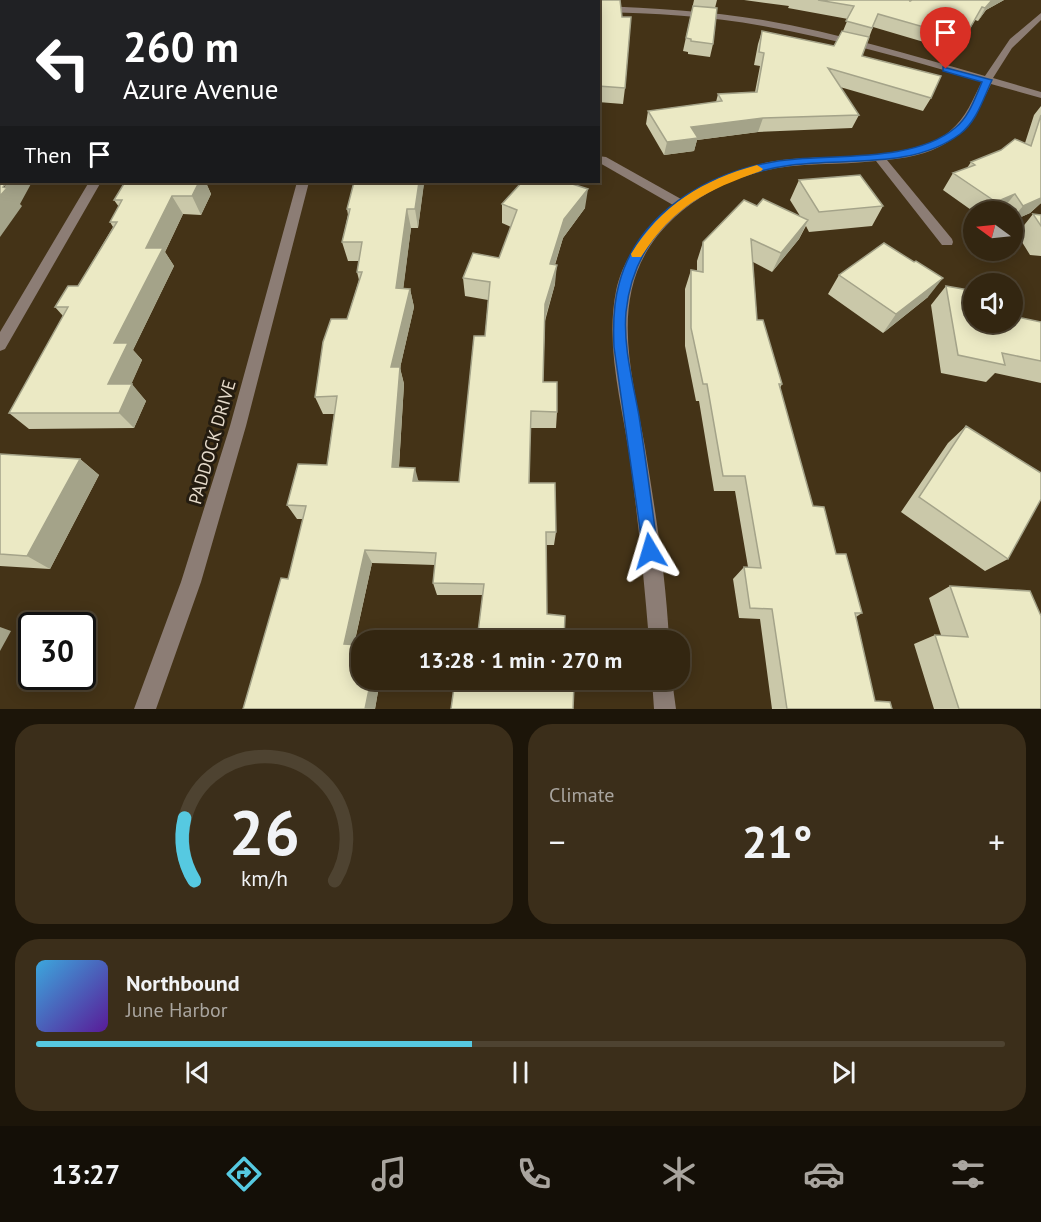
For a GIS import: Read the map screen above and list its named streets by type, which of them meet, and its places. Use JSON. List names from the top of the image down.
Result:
{
  "streets": {
    "street": ["PADDOCK DRIVE"]
  },
  "north": "left",
  "page": {
    "turn": ["260 m", "Azure Avenue"],
    "then": "Then",
    "limit": "30",
    "trip": "13:28 · 1 min · 270 m",
    "tile": "Climate",
    "heat": ["−", "21°", "+"],
    "song": ["Northbound", "June Harbor"],
    "tabs": "13:27",
    "gauge": ["26", "km/h"]
  }
}
